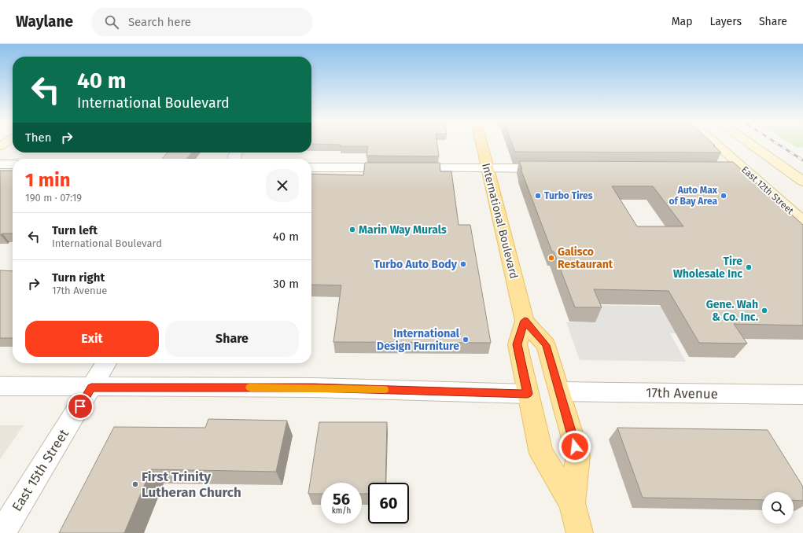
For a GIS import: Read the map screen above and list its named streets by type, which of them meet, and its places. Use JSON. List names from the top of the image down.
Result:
{
  "streets": {
    "main road": ["East 12th Street", "International Boulevard"],
    "street": ["17th Avenue", "East 15th Street"]
  },
  "crossings": [
    ["International Boulevard", "17th Avenue"]
  ],
  "places": [
    "Turbo Tires",
    "Auto Max of Bay Area",
    "Marin Way Murals",
    "Galisco Restaurant",
    "Turbo Auto Body",
    "Tire Wholesale Inc",
    "Gene. Wah & Co. Inc.",
    "International Design Furniture",
    "First Trinity Lutheran Church"
  ],
  "page": {
    "header": "Waylane",
    "search": "Search here",
    "nav": ["Map", "Layers", "Share"],
    "turn": ["40 m", "International Boulevard"],
    "then": "Then",
    "heading": ["1 min", "190 m · 07:19"],
    "list": [
      {
        "name": "Turn left",
        "note": "International Boulevard",
        "value": "40 m"
      },
      {
        "name": "Turn right",
        "note": "17th Avenue",
        "value": "30 m"
      }
    ],
    "buttons": ["Exit", "Share"],
    "speed": "56 km/h",
    "limit": "60"
  }
}
